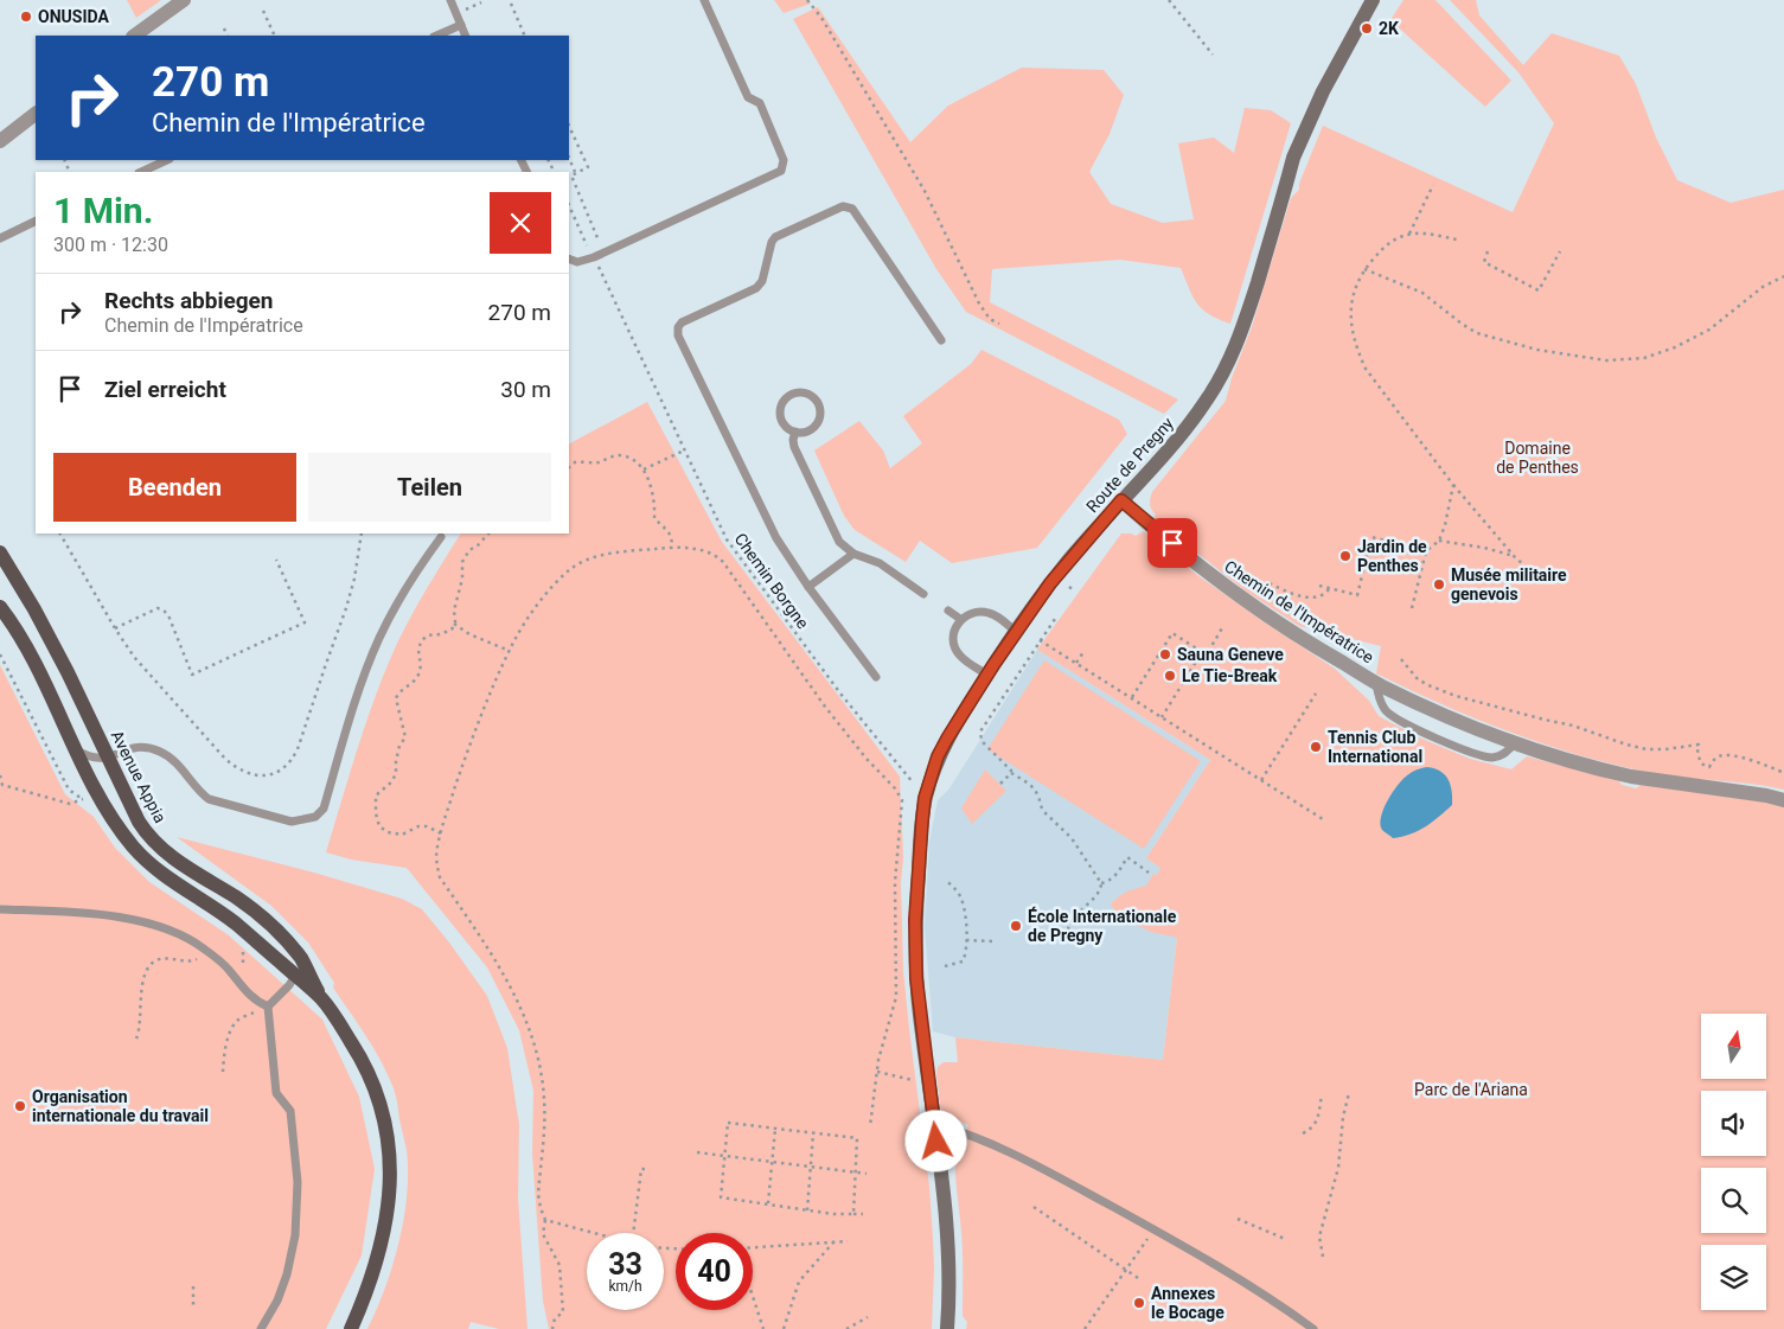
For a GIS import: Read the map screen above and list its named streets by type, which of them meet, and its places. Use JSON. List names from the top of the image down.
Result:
{
  "streets": {
    "main road": ["Avenue Appia"],
    "street": ["Route de Pregny", "Chemin de l'Impératrice"],
    "path": ["Chemin Borgne"]
  },
  "crossings": [
    ["Route de Pregny", "Chemin Borgne"],
    ["Route de Pregny", "Chemin de l'Impératrice"]
  ],
  "parks": ["Domaine de Penthes", "Parc de l'Ariana"],
  "places": [
    "ONUSIDA",
    "2K",
    "Jardin de Penthes",
    "Musée militaire genevois",
    "Sauna Geneve",
    "Le Tie-Break",
    "Tennis Club International",
    "École Internationale de Pregny",
    "Organisation internationale du travail",
    "Annexes le Bocage"
  ],
  "north": "top",
  "page": {
    "turn": ["270 m", "Chemin de l'Impératrice"],
    "heading": ["1 Min.", "300 m · 12:30"],
    "list": [
      {
        "name": "Rechts abbiegen",
        "note": "Chemin de l'Impératrice",
        "value": "270 m"
      },
      {
        "name": "Ziel erreicht",
        "value": "30 m"
      }
    ],
    "buttons": ["Beenden", "Teilen"],
    "speed": "33 km/h",
    "limit": "40"
  }
}
